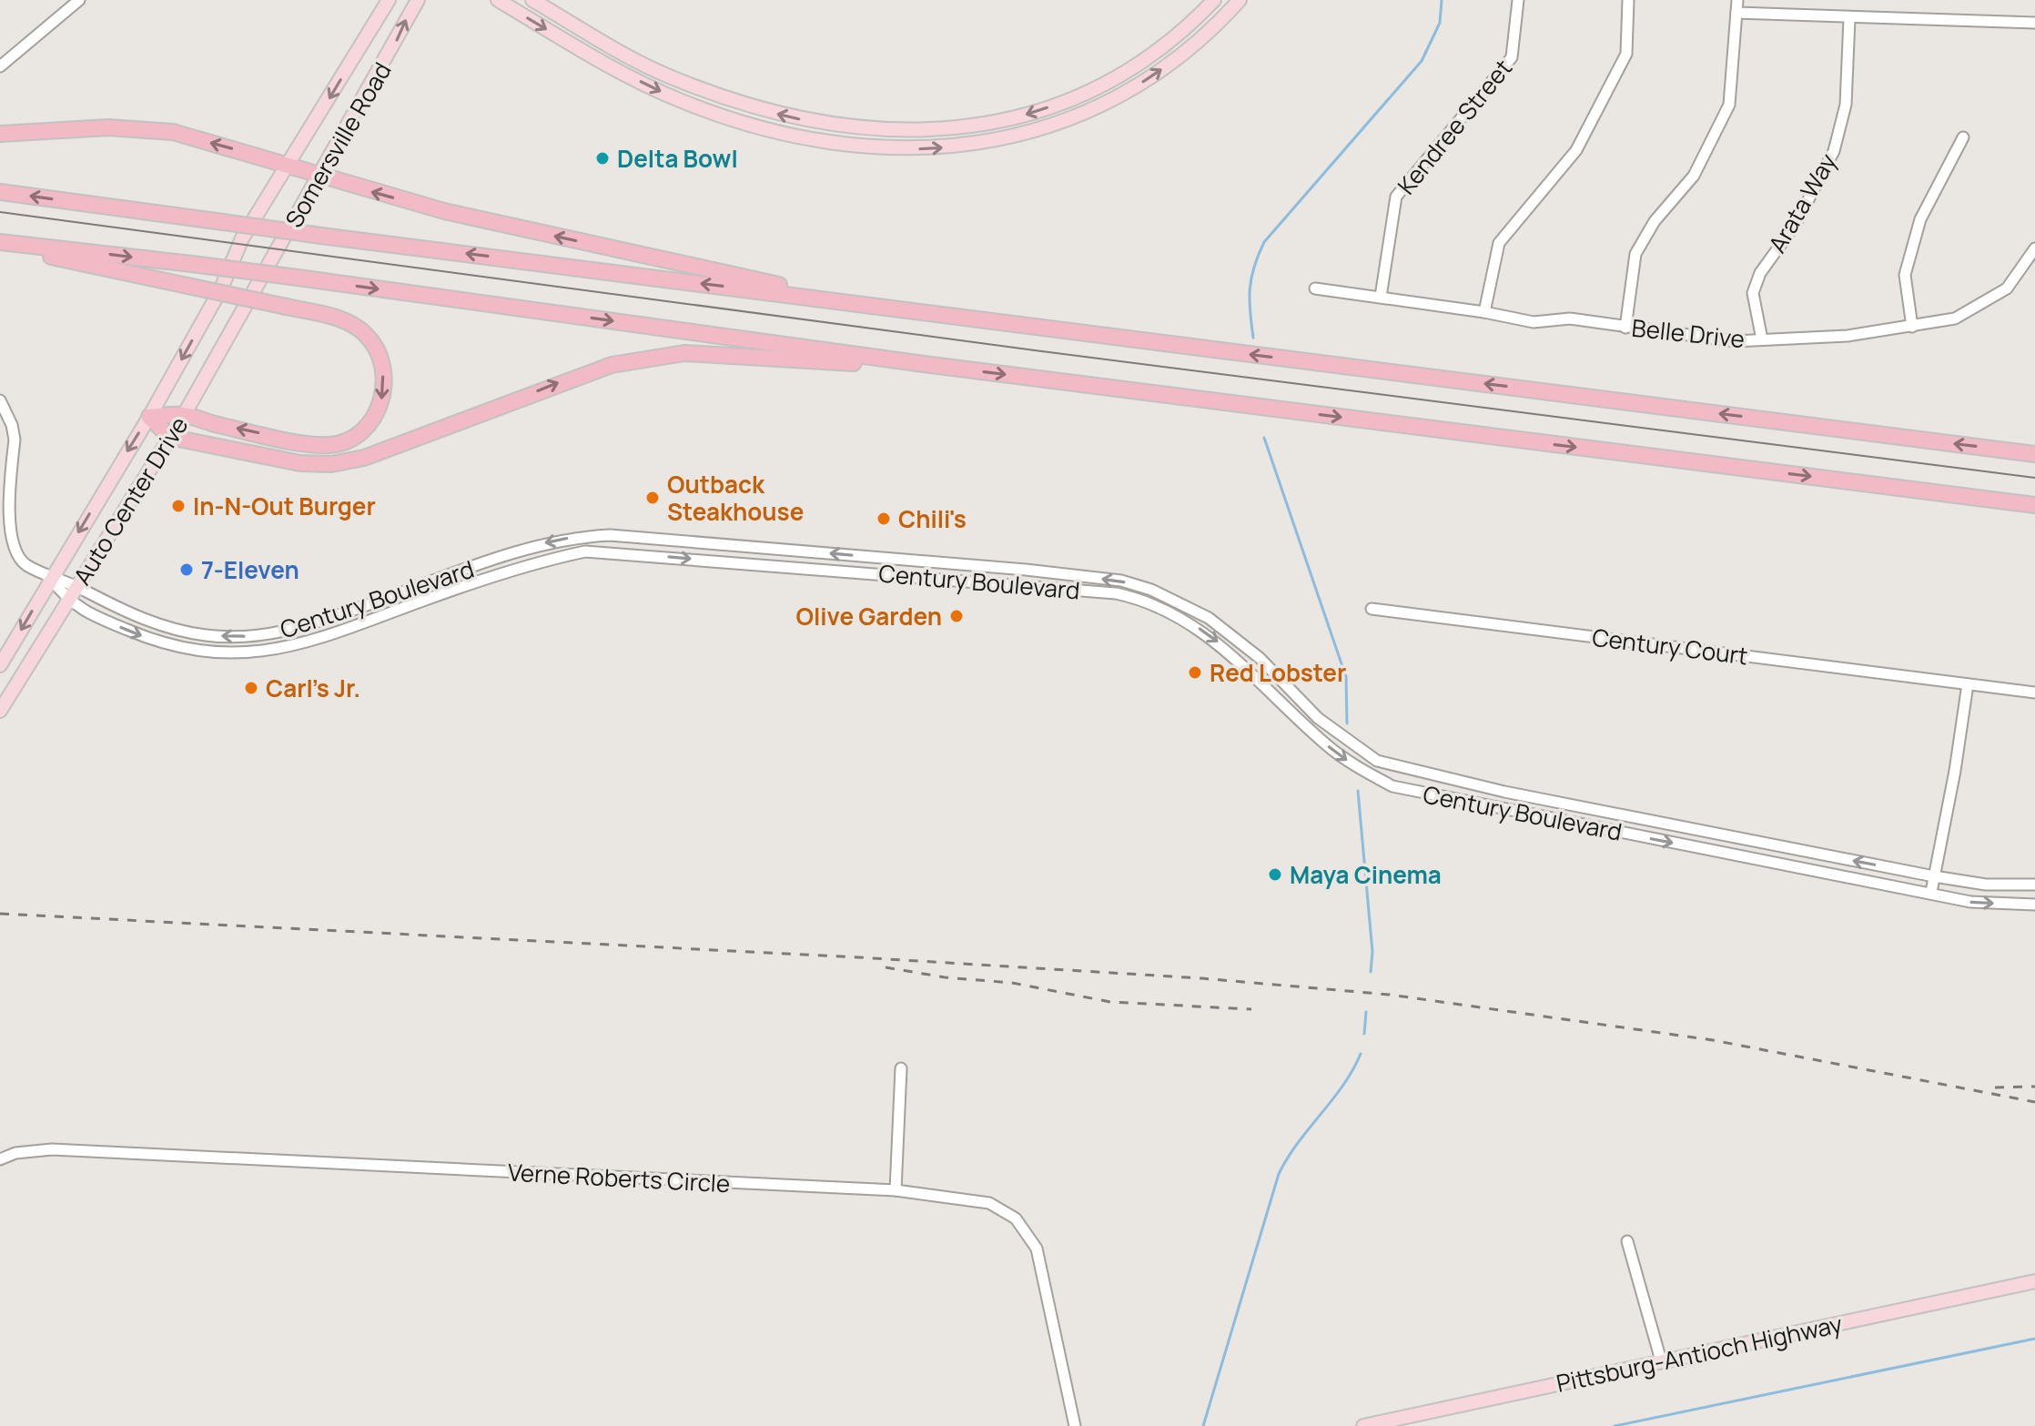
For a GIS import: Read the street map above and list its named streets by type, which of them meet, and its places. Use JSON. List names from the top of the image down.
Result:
{
  "streets": {
    "main road": ["Somersville Road", "Auto Center Drive", "Pittsburg-Antioch Highway"],
    "street": [
      "Kendree Street",
      "Arata Way",
      "Belle Drive",
      "Century Boulevard",
      "Century Court",
      "Verne Roberts Circle"
    ]
  },
  "crossings": [
    ["Kendree Street", "Belle Drive"],
    ["Somersville Road", "Auto Center Drive"],
    ["Arata Way", "Belle Drive"],
    ["Auto Center Drive", "Century Boulevard"]
  ],
  "places": [
    "Delta Bowl",
    "Outback Steakhouse",
    "In-N-Out Burger",
    "Chili's",
    "7-Eleven",
    "Olive Garden",
    "Red Lobster",
    "Carl's Jr.",
    "Maya Cinema"
  ]
}
